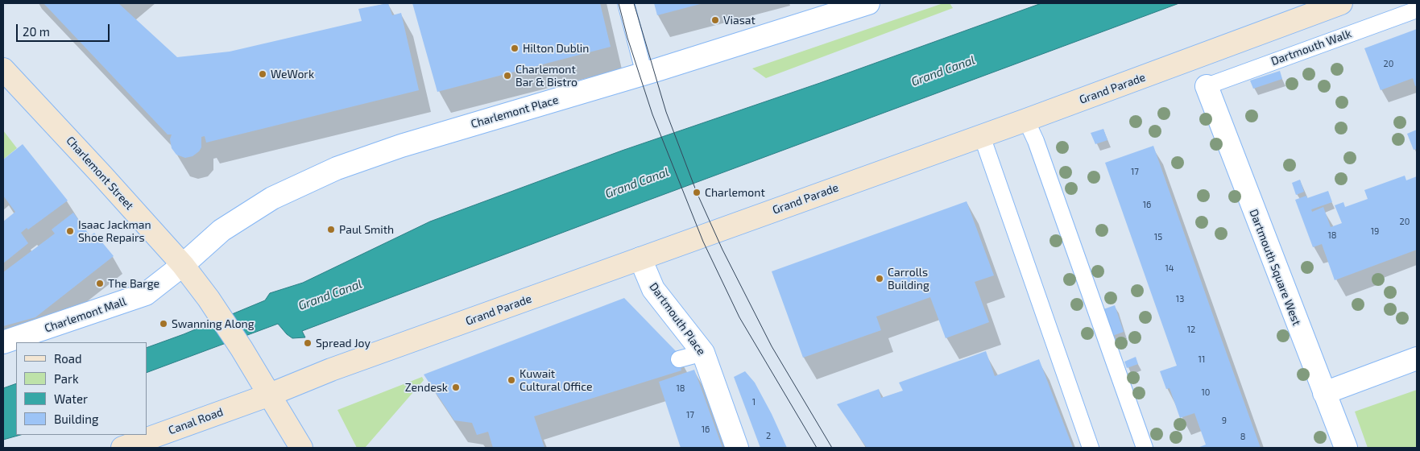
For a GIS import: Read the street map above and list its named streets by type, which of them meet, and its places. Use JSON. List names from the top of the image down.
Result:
{
  "streets": {
    "main road": ["Grand Parade", "Charlemont Street", "Canal Road"],
    "street": [
      "Charlemont Place",
      "Dartmouth Square West",
      "Charlemont Mall",
      "Dartmouth Place"
    ],
    "lane": ["Dartmouth Walk"]
  },
  "crossings": [
    ["Dartmouth Walk", "Dartmouth Square West"],
    ["Grand Parade", "Charlemont Street"],
    ["Grand Parade", "Dartmouth Place"],
    ["Grand Parade", "Canal Road"],
    ["Charlemont Place", "Charlemont Street"],
    ["Charlemont Place", "Charlemont Mall"],
    ["Charlemont Street", "Charlemont Mall"],
    ["Charlemont Street", "Canal Road"]
  ],
  "water": ["Grand Canal"],
  "places": [
    "Viasat",
    "Hilton Dublin",
    "WeWork",
    "Charlemont Bar & Bistro",
    "Charlemont",
    "Paul Smith",
    "Isaac Jackman Shoe Repairs",
    "Carrolls Building",
    "The Barge",
    "Swanning Along",
    "Spread Joy",
    "Kuwait Cultural Office",
    "Zendesk"
  ],
  "house_numbers": [
    "20",
    "17",
    "16",
    "20",
    "19",
    "18",
    "15",
    "14",
    "13",
    "12",
    "11",
    "18",
    "10",
    "1",
    "17",
    "9",
    "16",
    "2",
    "8"
  ],
  "legend": [
    "Road",
    "Park",
    "Water",
    "Building"
  ],
  "scale_bar": "20 m"
}
